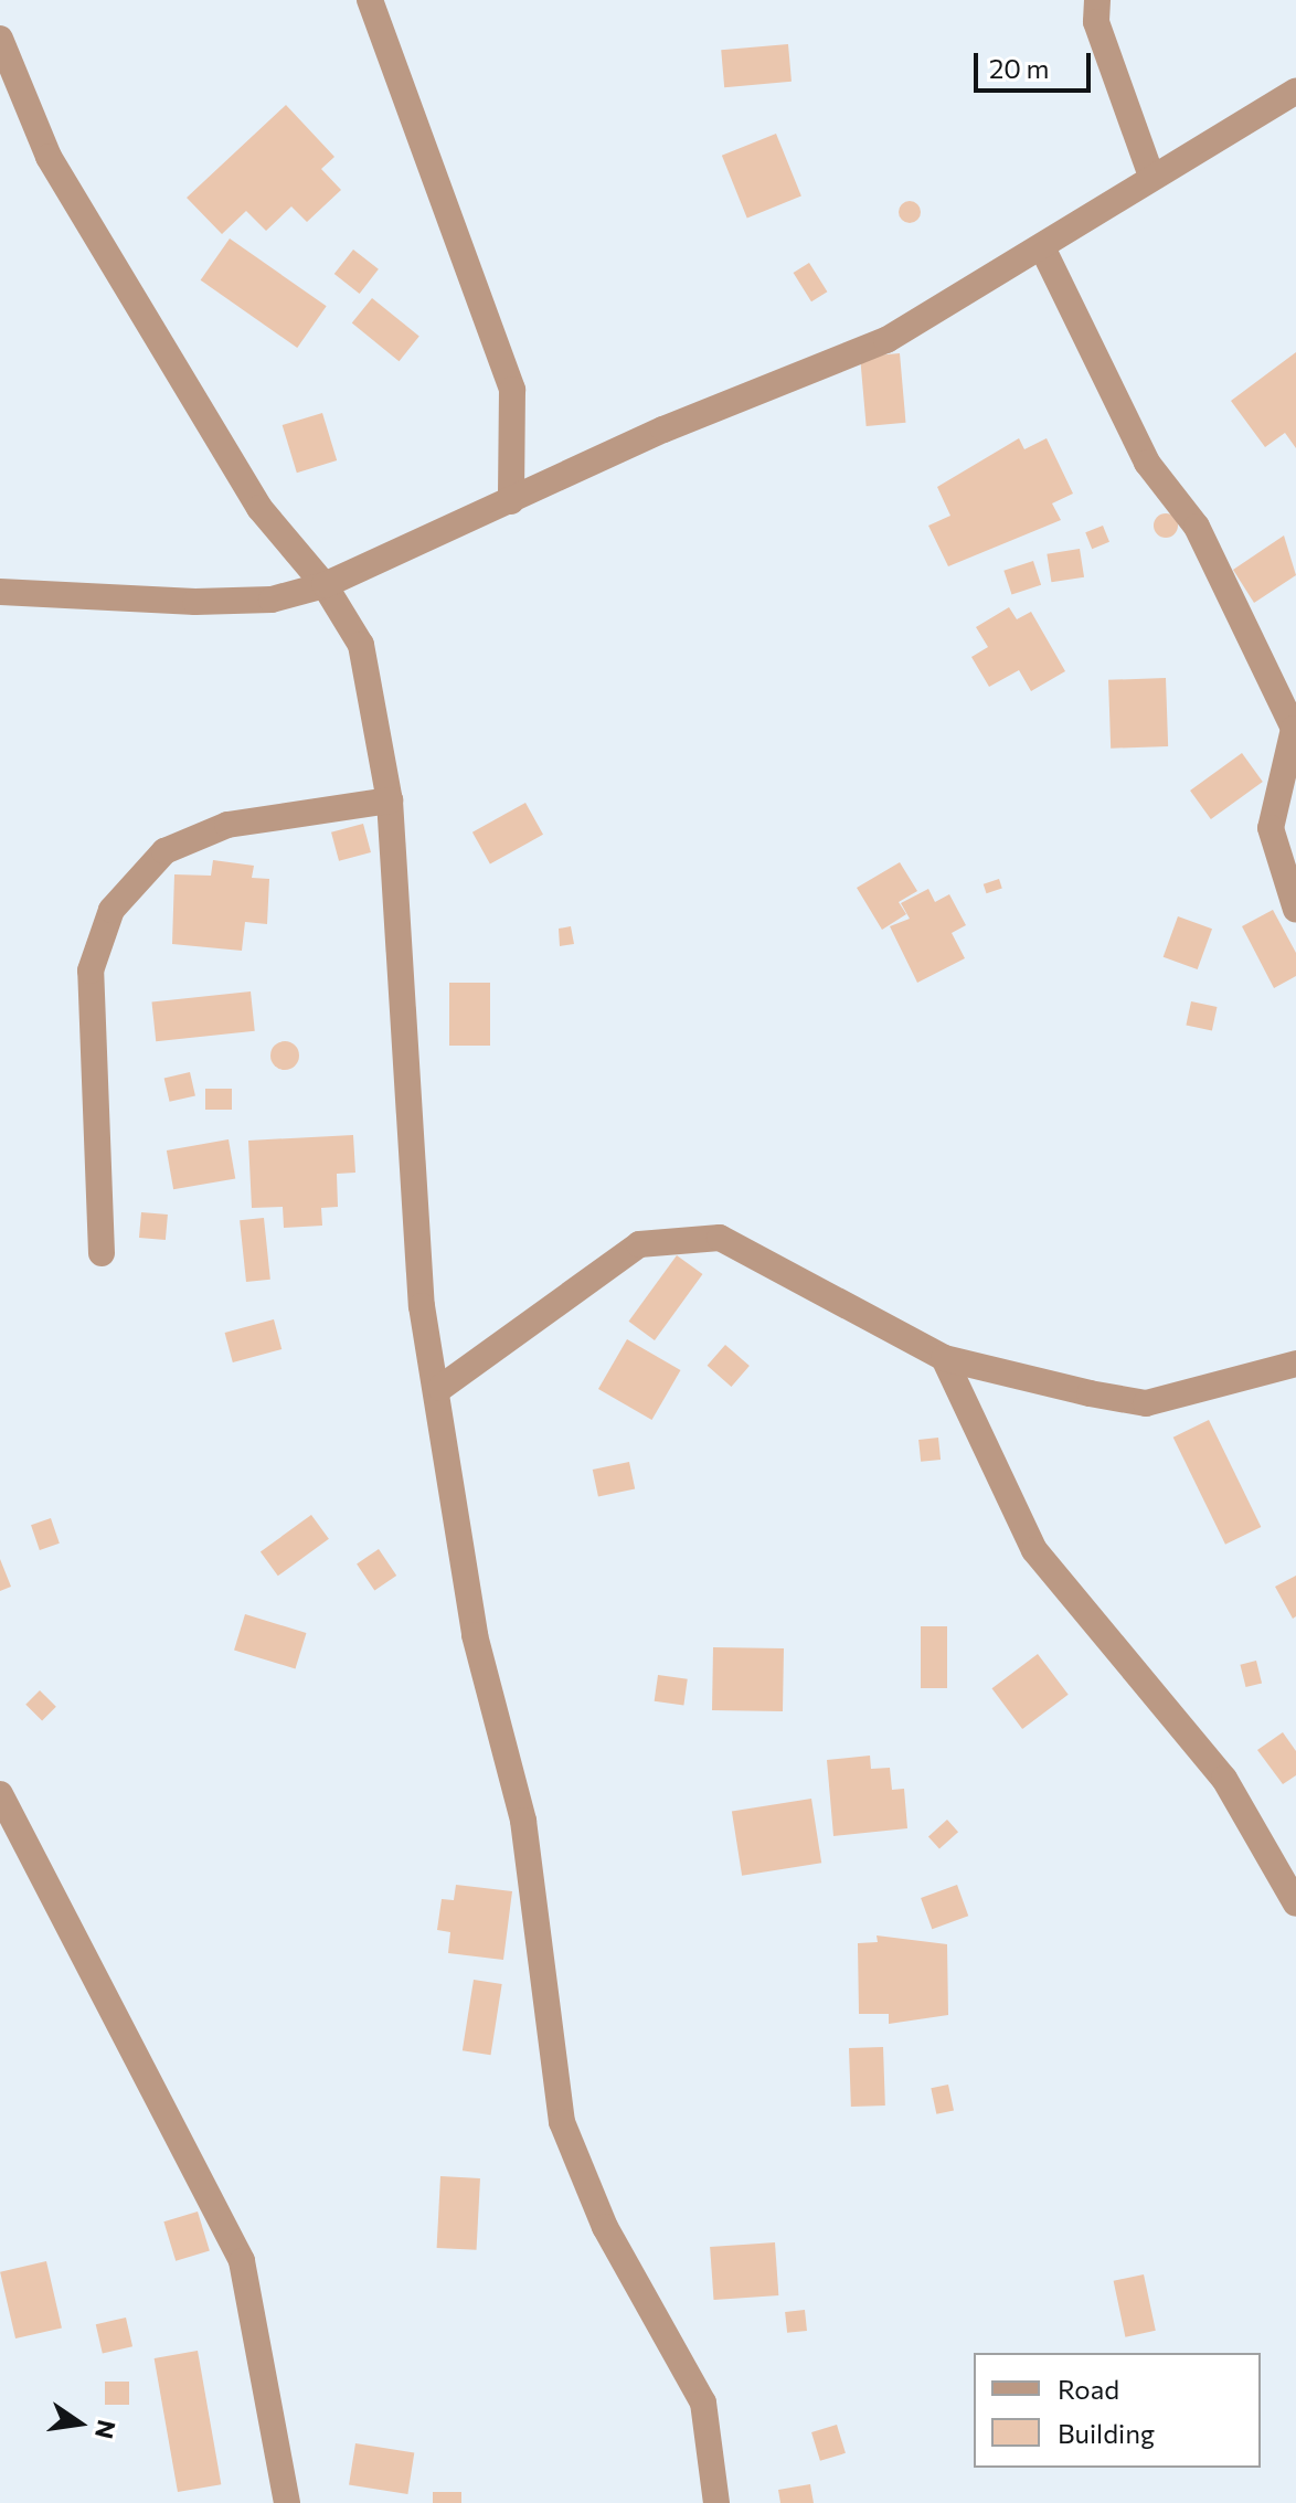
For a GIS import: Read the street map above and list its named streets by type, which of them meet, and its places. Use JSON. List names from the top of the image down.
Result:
{
  "legend": ["Road", "Building"],
  "scale_bar": "20 m",
  "north": "right"
}
